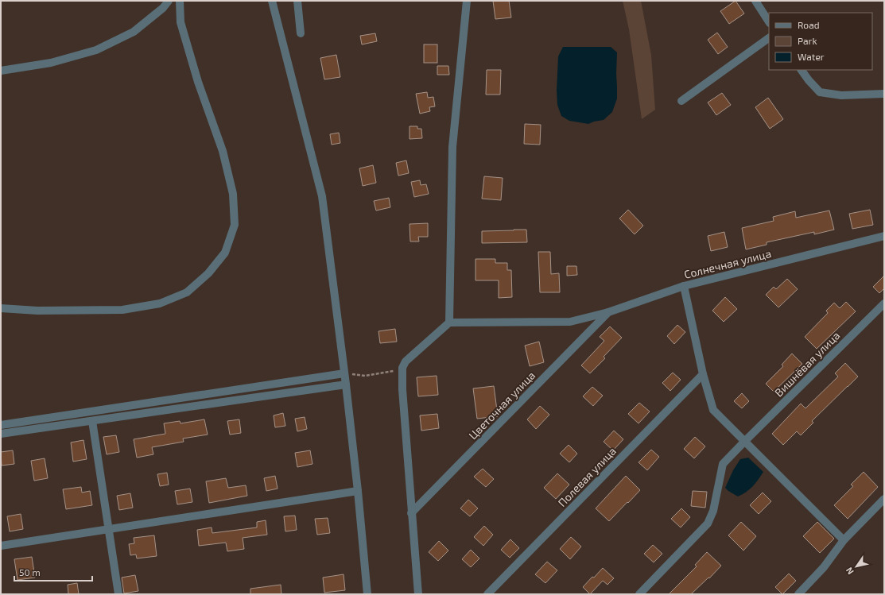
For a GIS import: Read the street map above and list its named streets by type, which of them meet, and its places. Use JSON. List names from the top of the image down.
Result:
{
  "streets": {
    "street": [
      "Солнечная улица",
      "Вишнёвая улица",
      "Цветочная улица",
      "Полевая улица"
    ]
  },
  "crossings": [
    ["Солнечная улица", "Цветочная улица"]
  ],
  "legend": ["Road", "Park", "Water"],
  "scale_bar": "50 m",
  "north": "bottom left"
}
